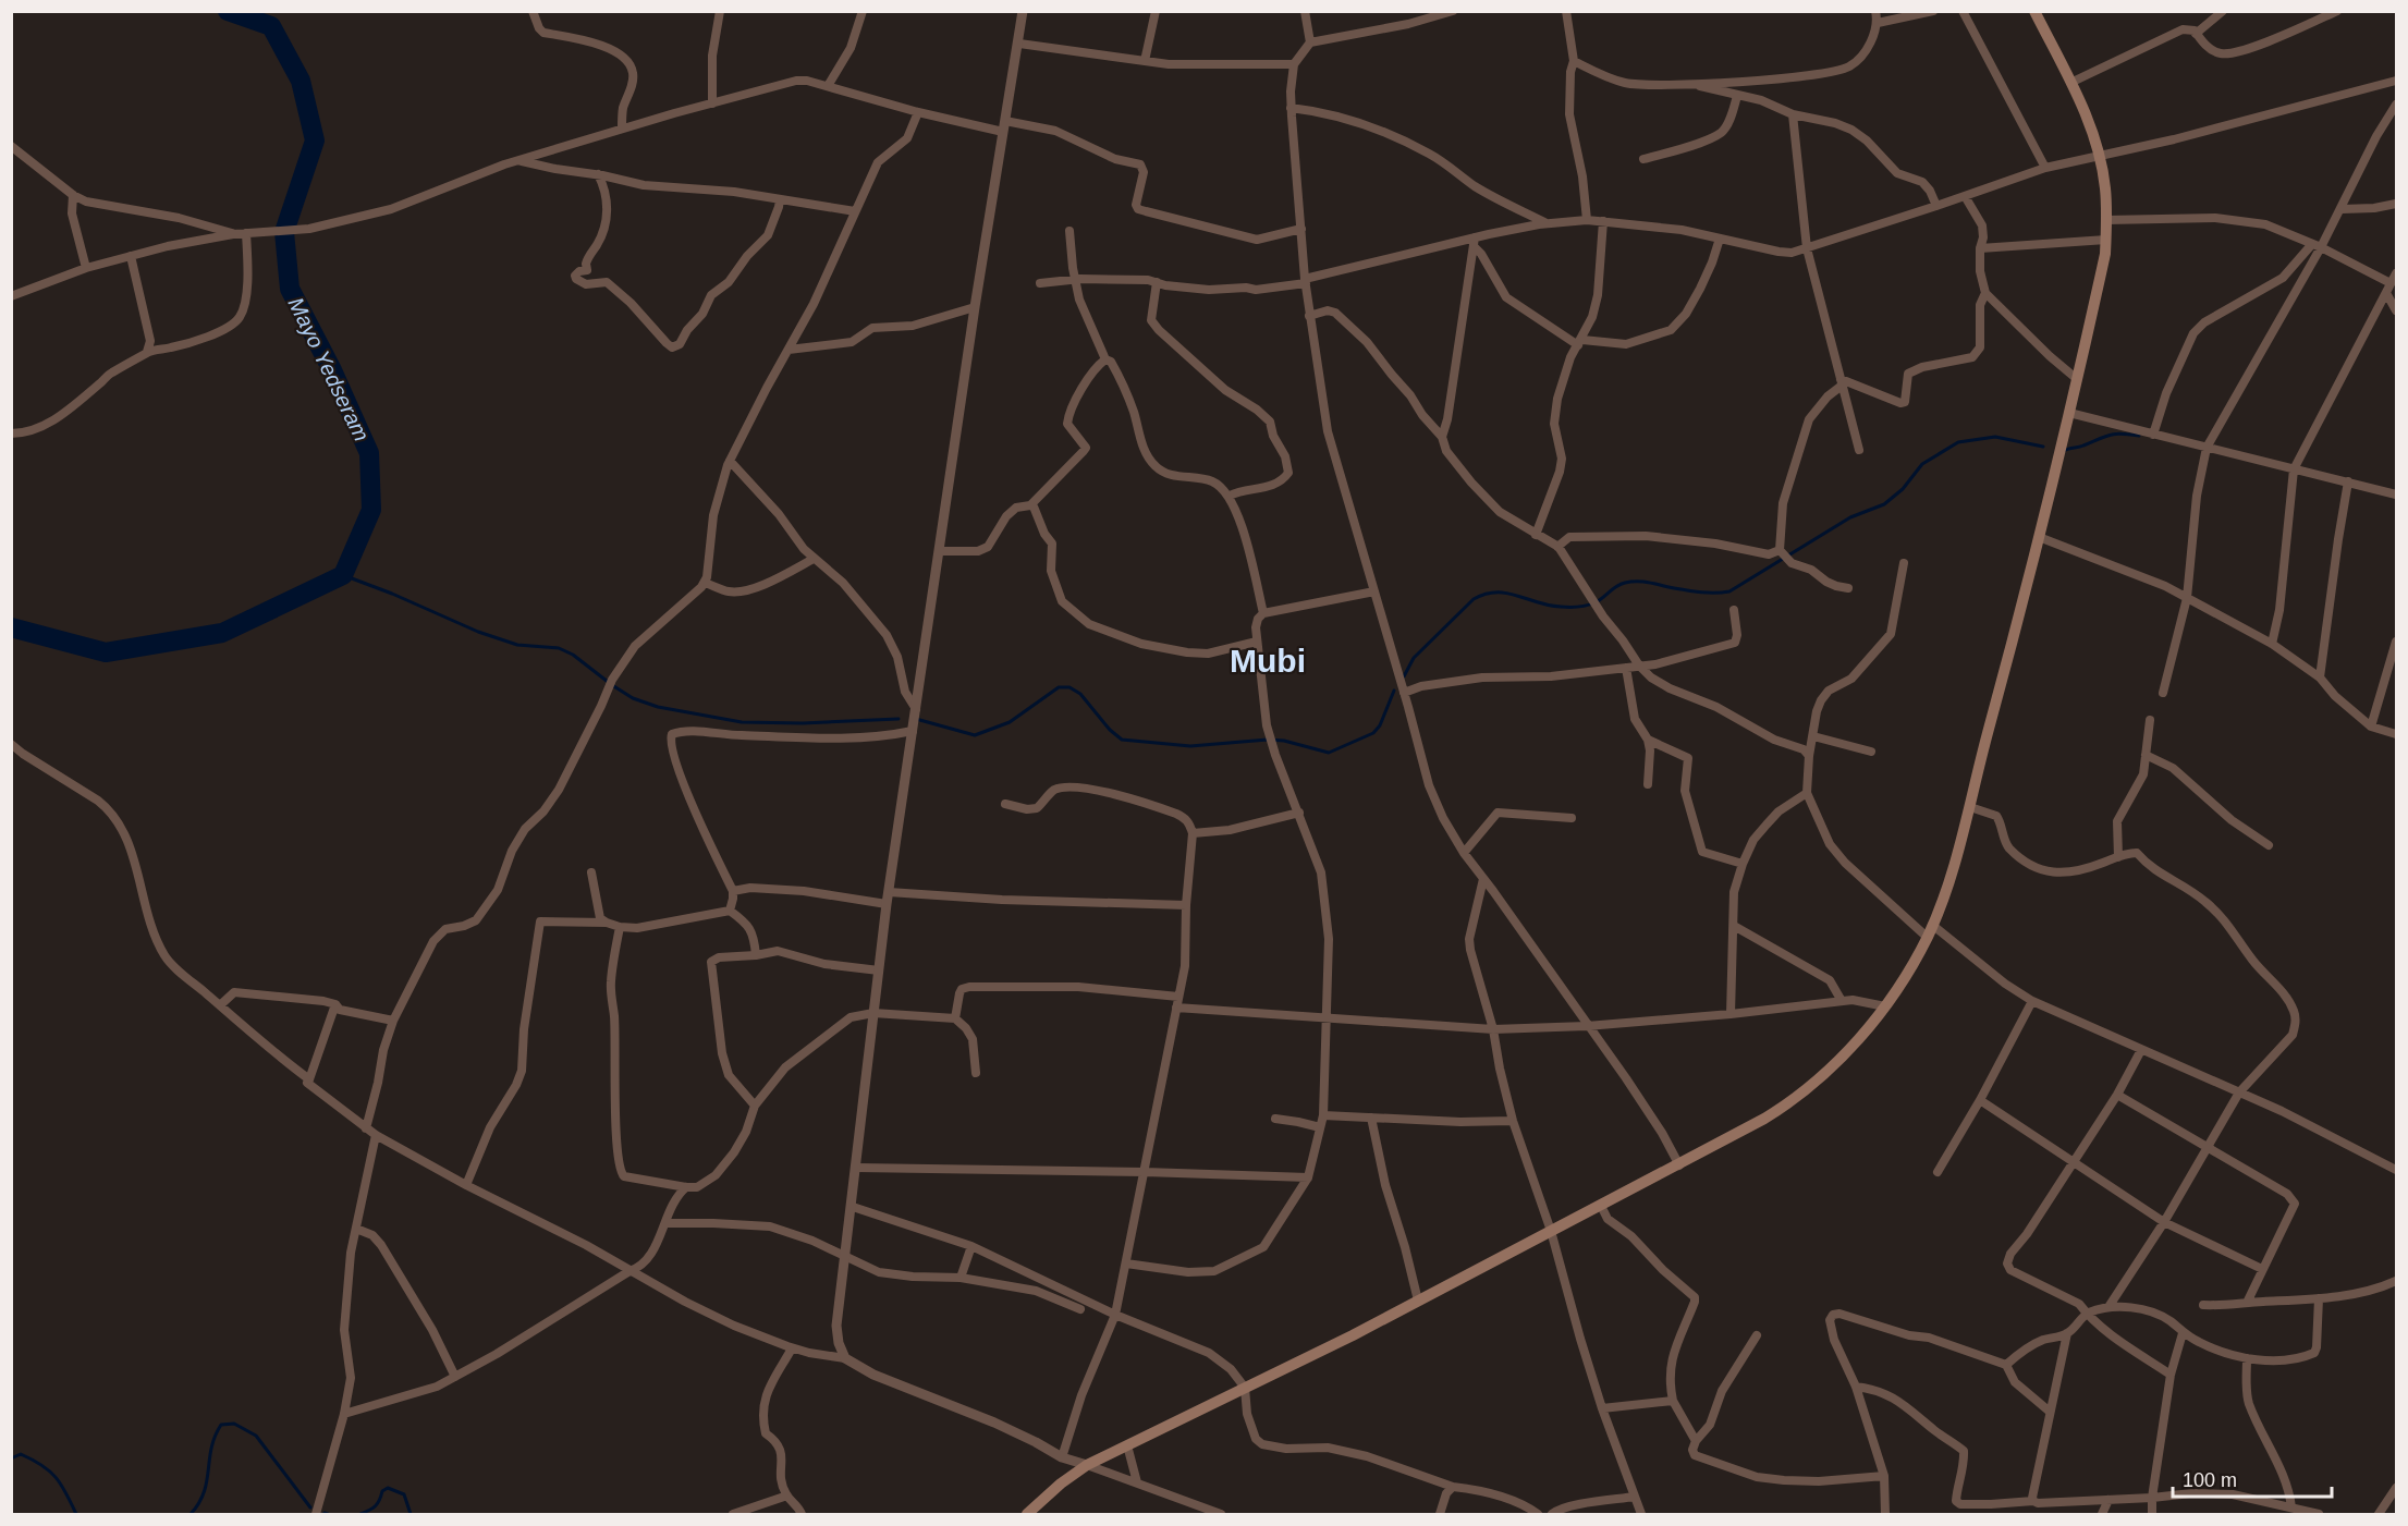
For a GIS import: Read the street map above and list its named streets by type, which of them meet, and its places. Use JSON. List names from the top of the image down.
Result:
{
  "districts": ["Mubi"],
  "water": ["Mayo Yedseram"],
  "scale_bar": "100 m"
}
